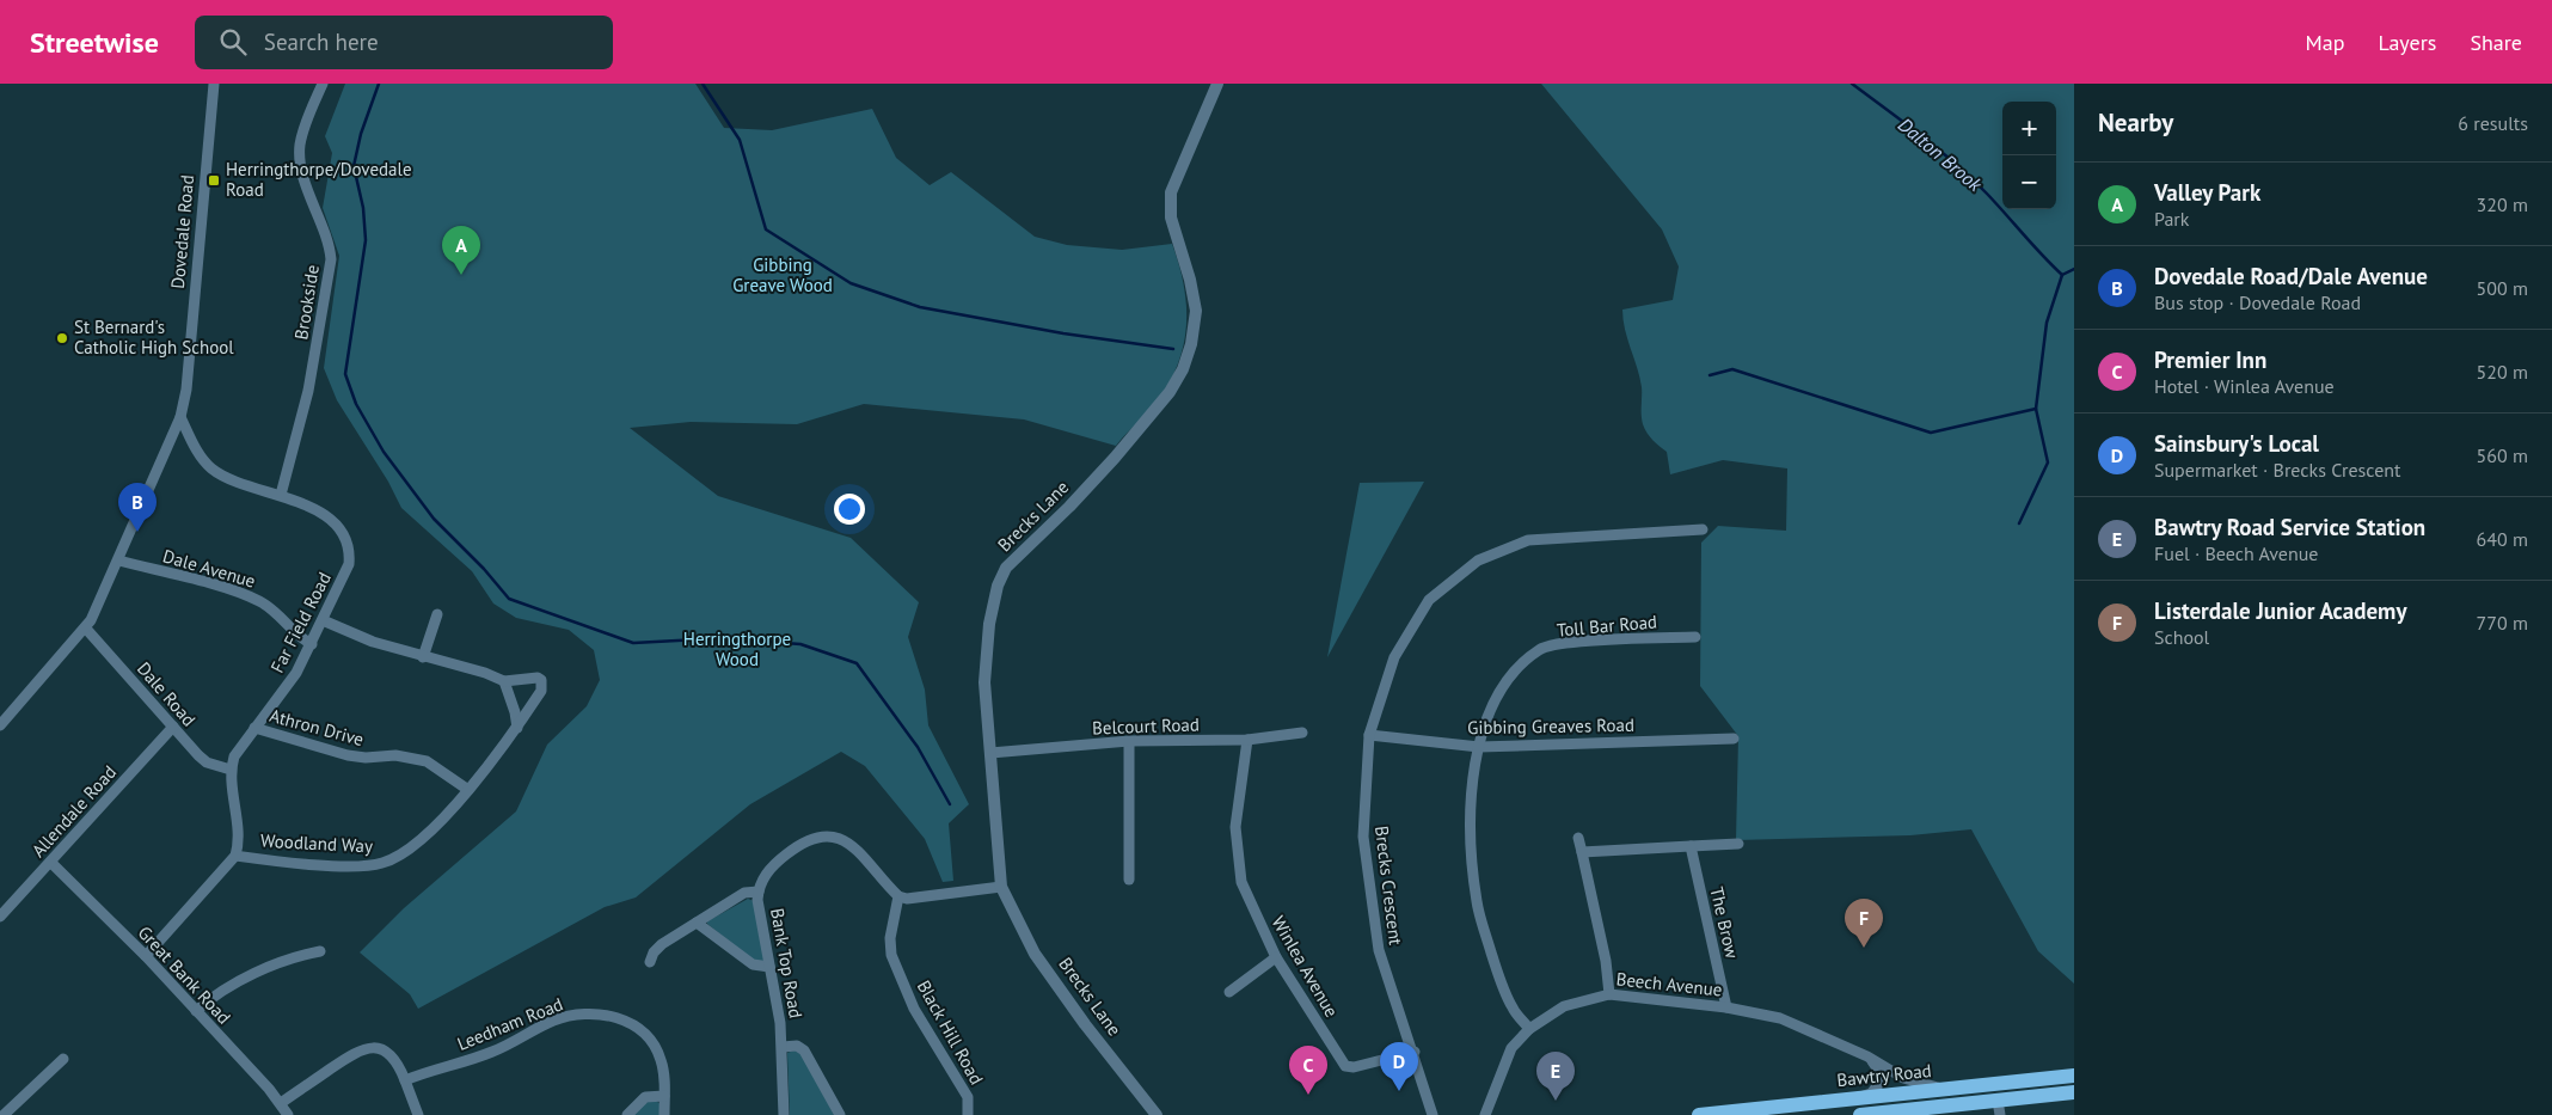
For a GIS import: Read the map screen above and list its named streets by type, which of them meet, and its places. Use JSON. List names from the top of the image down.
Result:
{
  "streets": {
    "main road": ["Bawtry Road"],
    "street": [
      "Dovedale Road",
      "Brookside",
      "Brecks Lane",
      "Dale Avenue",
      "Far Field Road",
      "Toll Bar Road",
      "Dale Road",
      "Belcourt Road",
      "Gibbing Greaves Road",
      "Athron Drive",
      "Allendale Road",
      "Woodland Way",
      "Brecks Crescent",
      "The Brow",
      "Bank Top Road",
      "Winlea Avenue",
      "Great Bank Road",
      "Beech Avenue",
      "Leedham Road",
      "Black Hill Road"
    ]
  },
  "crossings": [
    ["Dovedale Road", "Dale Avenue"],
    ["Dovedale Road", "Far Field Road"],
    ["Dovedale Road", "Dale Road"],
    ["Brookside", "Far Field Road"],
    ["Brecks Lane", "Belcourt Road"],
    ["Dale Avenue", "Far Field Road"],
    ["Far Field Road", "Dale Road"],
    ["Far Field Road", "Athron Drive"],
    ["Far Field Road", "Woodland Way"],
    ["Toll Bar Road", "Gibbing Greaves Road"],
    ["Toll Bar Road", "Beech Avenue"],
    ["Dale Road", "Allendale Road"],
    ["Belcourt Road", "Winlea Avenue"],
    ["Gibbing Greaves Road", "Brecks Crescent"],
    ["Athron Drive", "Woodland Way"],
    ["Allendale Road", "Great Bank Road"],
    ["Brecks Crescent", "Winlea Avenue"],
    ["The Brow", "Beech Avenue"],
    ["Bank Top Road", "Black Hill Road"],
    ["Beech Avenue", "Bawtry Road"]
  ],
  "water": ["Dalton Brook"],
  "parks": ["Gibbing Greave Wood", "Herringthorpe Wood"],
  "places": {
    "transit": ["Herringthorpe/Dovedale Road"],
    "other": ["St Bernard's Catholic High School"]
  },
  "page": {
    "header": "Streetwise",
    "search": "Search here",
    "nav": ["Map", "Layers", "Share"],
    "heading": ["Nearby", "6 results"],
    "map_buttons": ["+", "−"],
    "list": [
      {
        "mark": "A",
        "name": "Valley Park",
        "note": "Park",
        "value": "320 m"
      },
      {
        "mark": "B",
        "name": "Dovedale Road/Dale Avenue",
        "note": "Bus stop · Dovedale Road",
        "value": "500 m"
      },
      {
        "mark": "C",
        "name": "Premier Inn",
        "note": "Hotel · Winlea Avenue",
        "value": "520 m"
      },
      {
        "mark": "D",
        "name": "Sainsbury's Local",
        "note": "Supermarket · Brecks Crescent",
        "value": "560 m"
      },
      {
        "mark": "E",
        "name": "Bawtry Road Service Station",
        "note": "Fuel · Beech Avenue",
        "value": "640 m"
      },
      {
        "mark": "F",
        "name": "Listerdale Junior Academy",
        "note": "School",
        "value": "770 m"
      }
    ],
    "pins": [
      "A",
      "B",
      "F",
      "D",
      "C",
      "E"
    ]
  }
}
